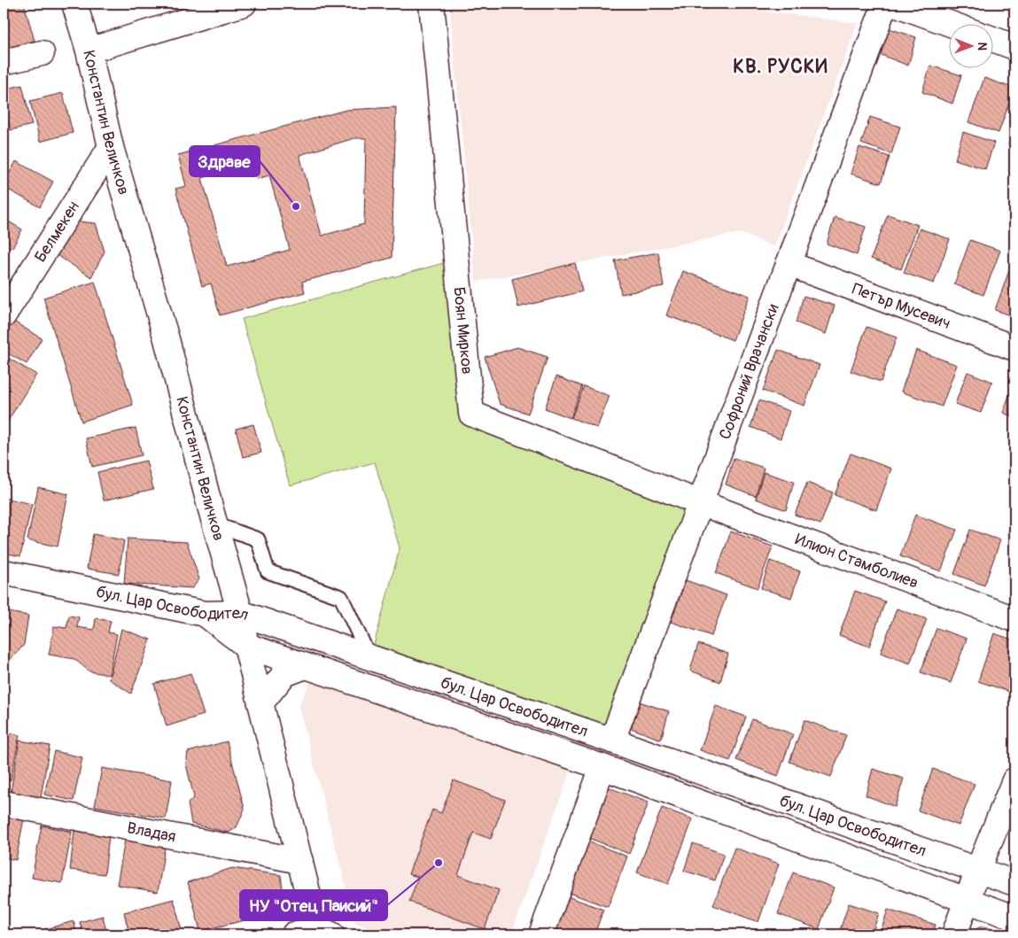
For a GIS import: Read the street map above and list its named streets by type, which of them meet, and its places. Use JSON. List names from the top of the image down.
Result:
{
  "streets": {
    "street": [
      "Константин Величков",
      "Белмекен",
      "Петър Мусевич",
      "Боян Мирков",
      "Софроний Врачански",
      "Илион Стамболиев",
      "бул. Цар Освободител",
      "Владая"
    ]
  },
  "crossings": [
    ["Константин Величков", "Белмекен"],
    ["Константин Величков", "бул. Цар Освободител"],
    ["Константин Величков", "Владая"],
    ["Петър Мусевич", "Софроний Врачански"],
    ["Боян Мирков", "Софроний Врачански"],
    ["Боян Мирков", "Илион Стамболиев"],
    ["Софроний Врачански", "Илион Стамболиев"],
    ["Софроний Врачански", "бул. Цар Освободител"]
  ],
  "districts": ["КВ. РУСКИ"],
  "places": ["Здраве", "НУ \"Отец Паисий\""],
  "north": "right"
}
